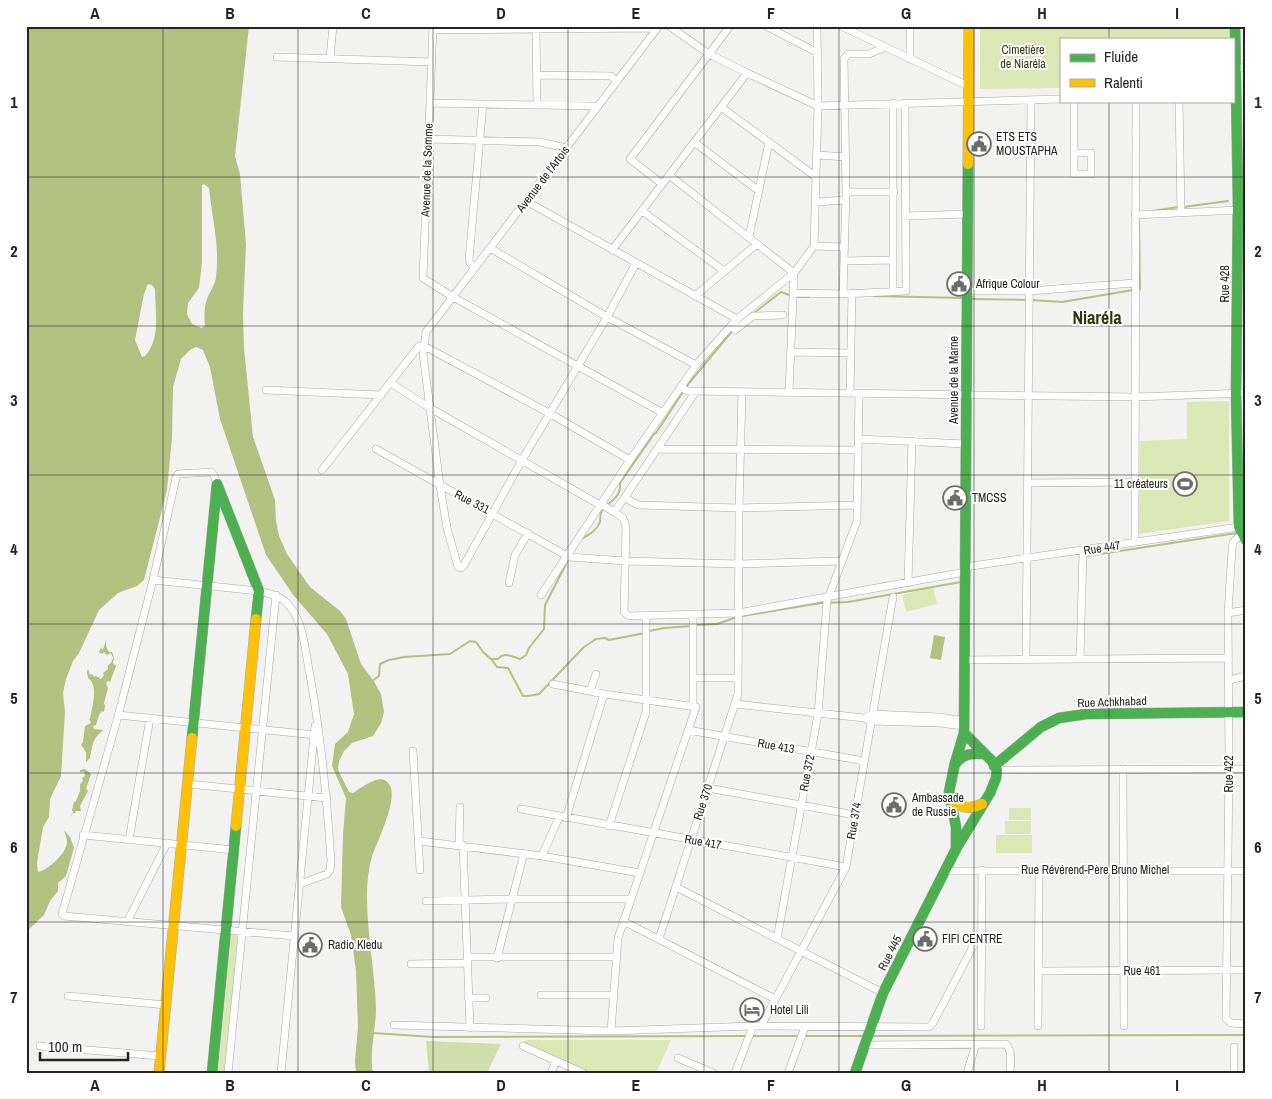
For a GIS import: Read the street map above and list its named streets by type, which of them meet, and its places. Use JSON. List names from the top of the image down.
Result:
{
  "streets": {
    "street": [
      "Avenue de la Somme",
      "Avenue de l'Artois",
      "Rue 428",
      "Avenue de la Marne",
      "Rue 331",
      "Rue 447",
      "Rue Achkhabad",
      "Rue 413",
      "Rue 372",
      "Rue 422",
      "Rue 370",
      "Rue 374",
      "Rue 417",
      "Rue Révérend-Père Bruno Michel",
      "Rue 445",
      "Rue 461"
    ]
  },
  "crossings": [
    ["Avenue de la Somme", "Avenue de l'Artois"],
    ["Rue 428", "Rue 447"],
    ["Rue 428", "Rue 422"],
    ["Avenue de la Marne", "Rue 447"],
    ["Avenue de la Marne", "Rue Achkhabad"],
    ["Avenue de la Marne", "Rue 445"],
    ["Rue 447", "Rue 372"],
    ["Rue 447", "Rue 422"],
    ["Rue 447", "Rue 370"],
    ["Rue Achkhabad", "Rue 422"],
    ["Rue Achkhabad", "Rue 445"],
    ["Rue 413", "Rue 372"],
    ["Rue 413", "Rue 370"],
    ["Rue 413", "Rue 374"],
    ["Rue 372", "Rue 417"],
    ["Rue 422", "Rue Révérend-Père Bruno Michel"],
    ["Rue 422", "Rue 461"],
    ["Rue 370", "Rue 417"],
    ["Rue 374", "Rue 417"],
    ["Rue Révérend-Père Bruno Michel", "Rue 445"]
  ],
  "districts": ["Niaréla"],
  "parks": ["Cimetière de Niaréla"],
  "places": {
    "public building": [
      "ETS ETS MOUSTAPHA",
      "Afrique Colour",
      "TMCSS",
      "Ambassade de Russie",
      "FIFI CENTRE",
      "Radio Kledu"
    ],
    "sports": ["11 créateurs"],
    "hotel": ["Hotel Lili"]
  },
  "legend": ["Fluide", "Ralenti"],
  "scale_bar": "100 m",
  "grid": {
    "columns": [
      "A",
      "B",
      "C",
      "D",
      "E",
      "F",
      "G",
      "H",
      "I"
    ],
    "rows": [
      "1",
      "2",
      "3",
      "4",
      "5",
      "6",
      "7"
    ]
  }
}
